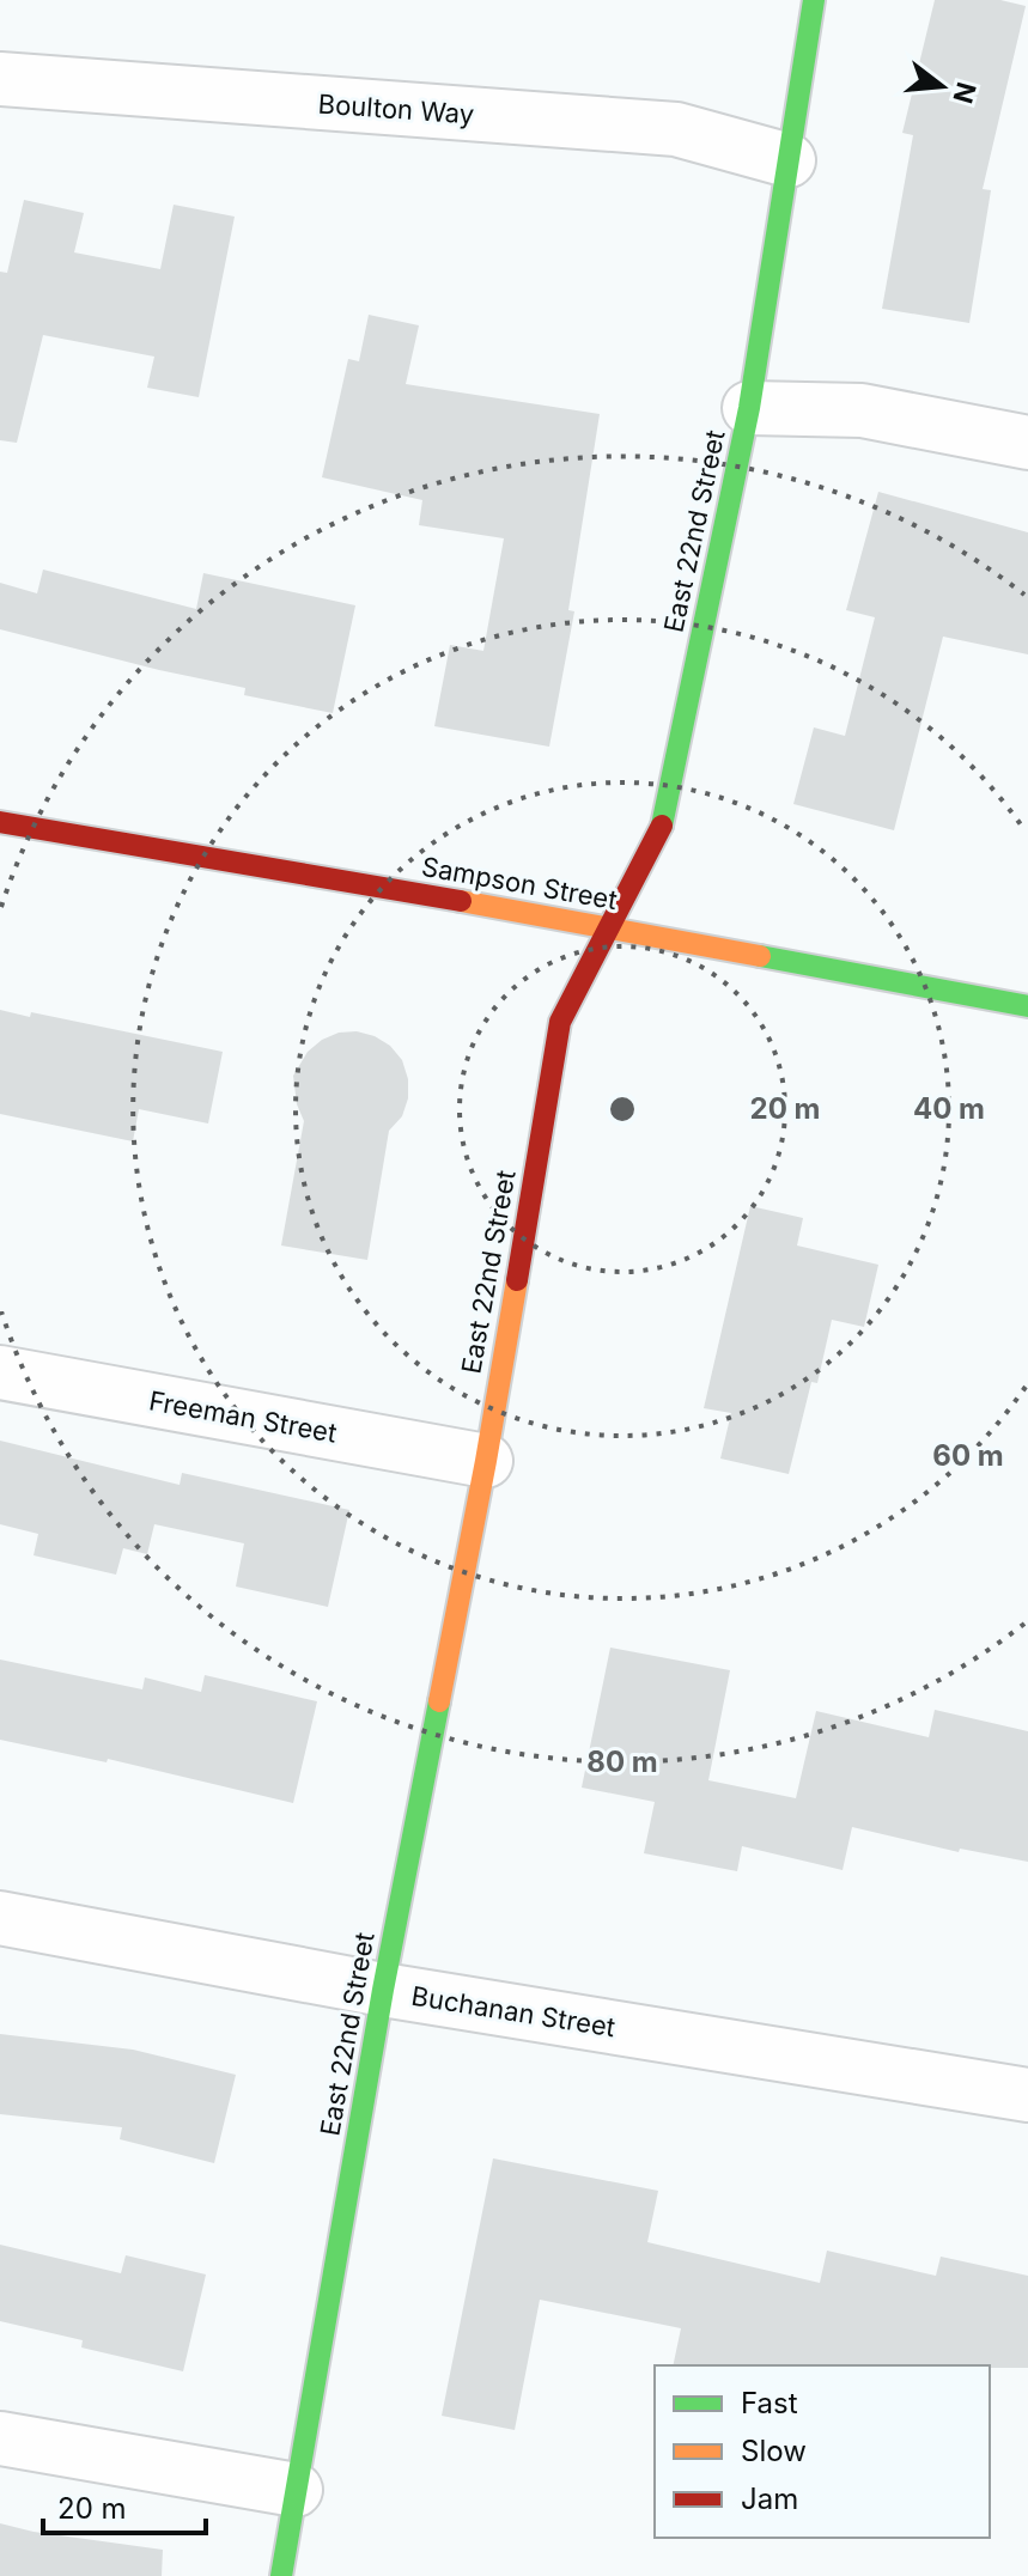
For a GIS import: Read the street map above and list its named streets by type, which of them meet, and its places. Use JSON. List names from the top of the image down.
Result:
{
  "streets": {
    "street": [
      "Boulton Way",
      "East 22nd Street",
      "Sampson Street",
      "Freeman Street",
      "Buchanan Street"
    ]
  },
  "crossings": [
    ["Boulton Way", "East 22nd Street"],
    ["East 22nd Street", "Sampson Street"],
    ["East 22nd Street", "Freeman Street"],
    ["East 22nd Street", "Buchanan Street"]
  ],
  "legend": ["Fast", "Slow", "Jam"],
  "scale_bar": "20 m",
  "north": "right",
  "rings": [
    "20 m",
    "40 m",
    "60 m",
    "80 m"
  ]
}
